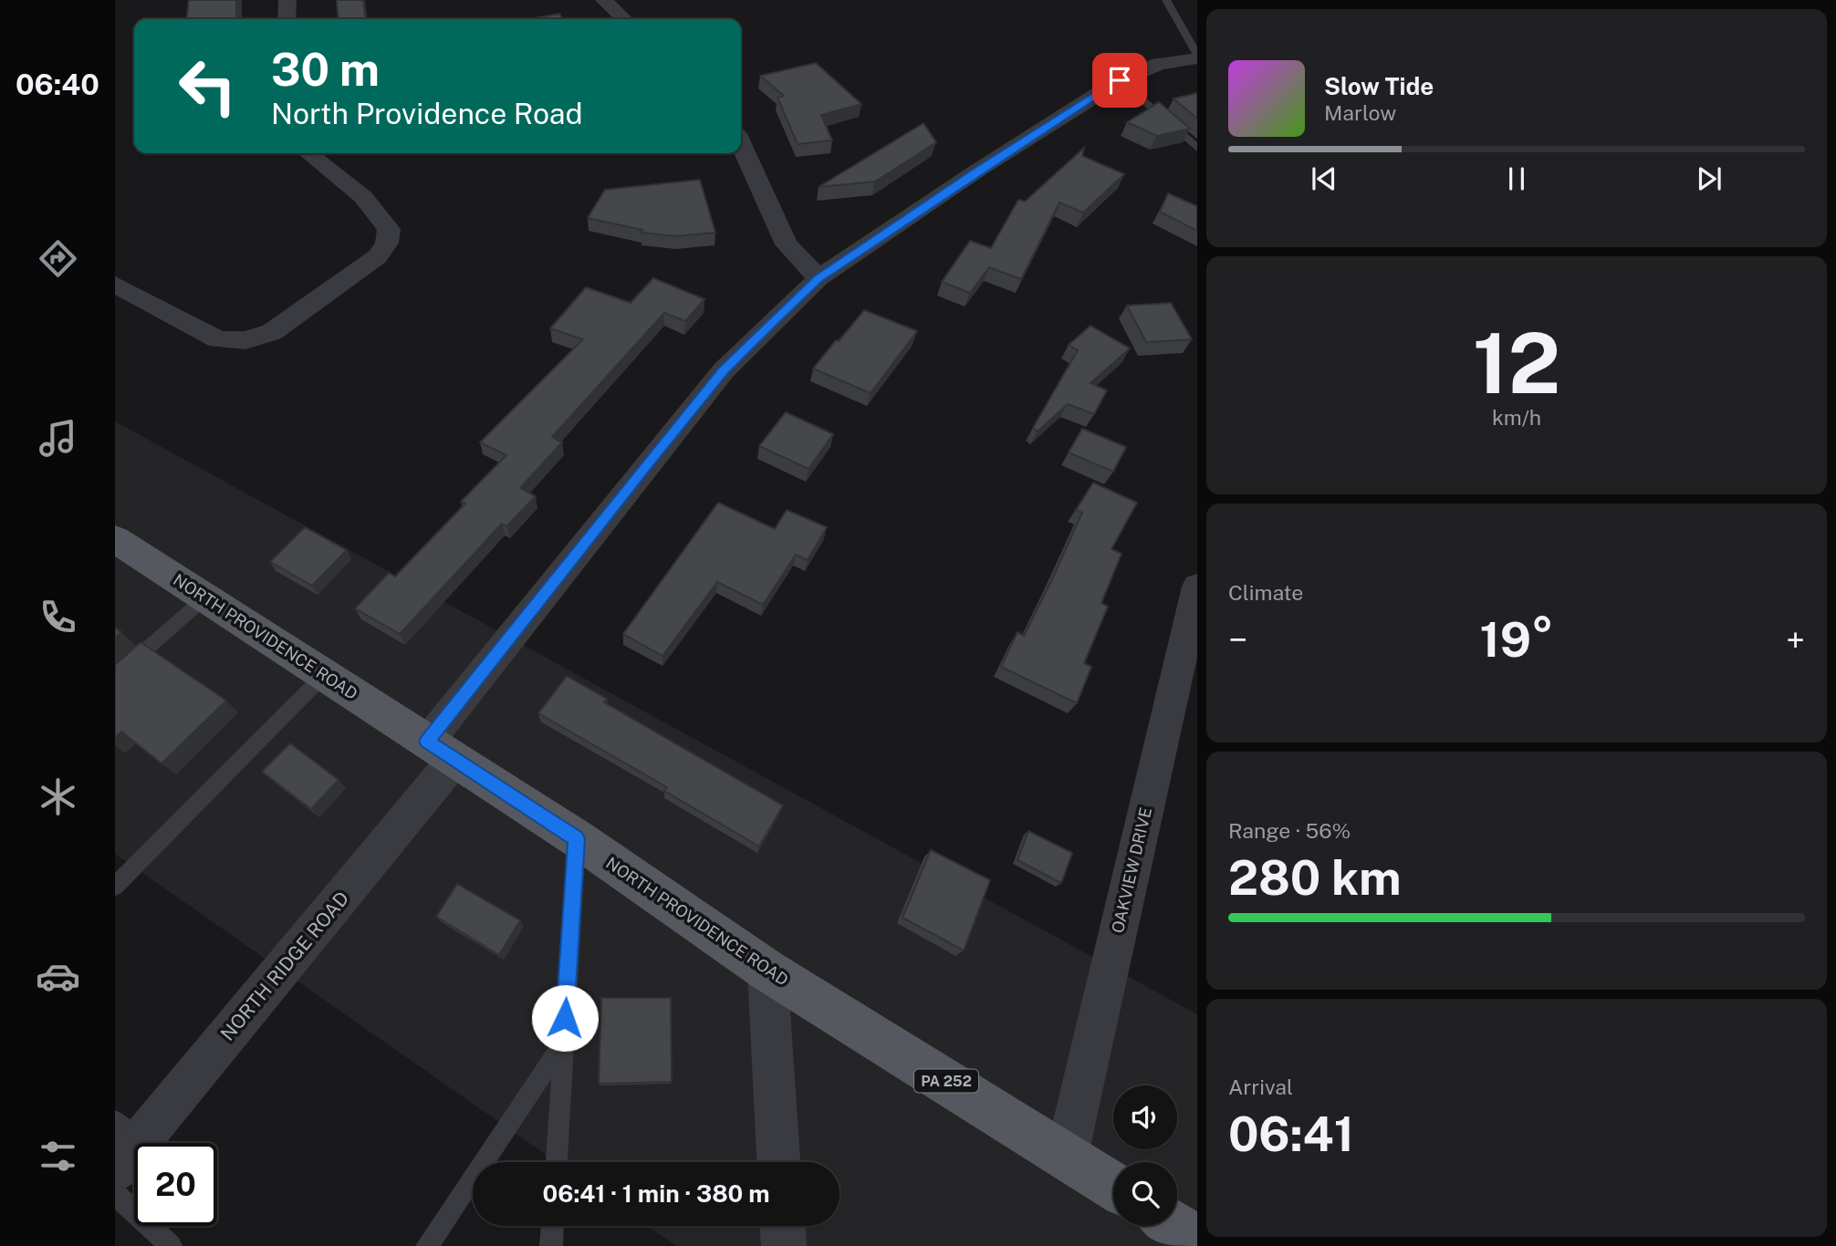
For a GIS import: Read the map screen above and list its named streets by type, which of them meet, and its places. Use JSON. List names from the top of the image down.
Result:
{
  "streets": {
    "main road": ["NORTH PROVIDENCE ROAD", "PA 252"],
    "street": ["OAKVIEW DRIVE", "NORTH RIDGE ROAD"]
  },
  "crossings": [
    ["NORTH PROVIDENCE ROAD", "OAKVIEW DRIVE"],
    ["NORTH PROVIDENCE ROAD", "NORTH RIDGE ROAD"]
  ],
  "page": {
    "tabs": "06:40",
    "turn": ["30 m", "North Providence Road"],
    "song": ["Slow Tide", "Marlow"],
    "tile": [
      ["12", "km/h"],
      "Climate",
      ["Range · 56%", "280 km"],
      ["Arrival", "06:41"]
    ],
    "heat": ["−", "19°", "+"],
    "limit": "20",
    "trip": "06:41 · 1 min · 380 m"
  }
}
